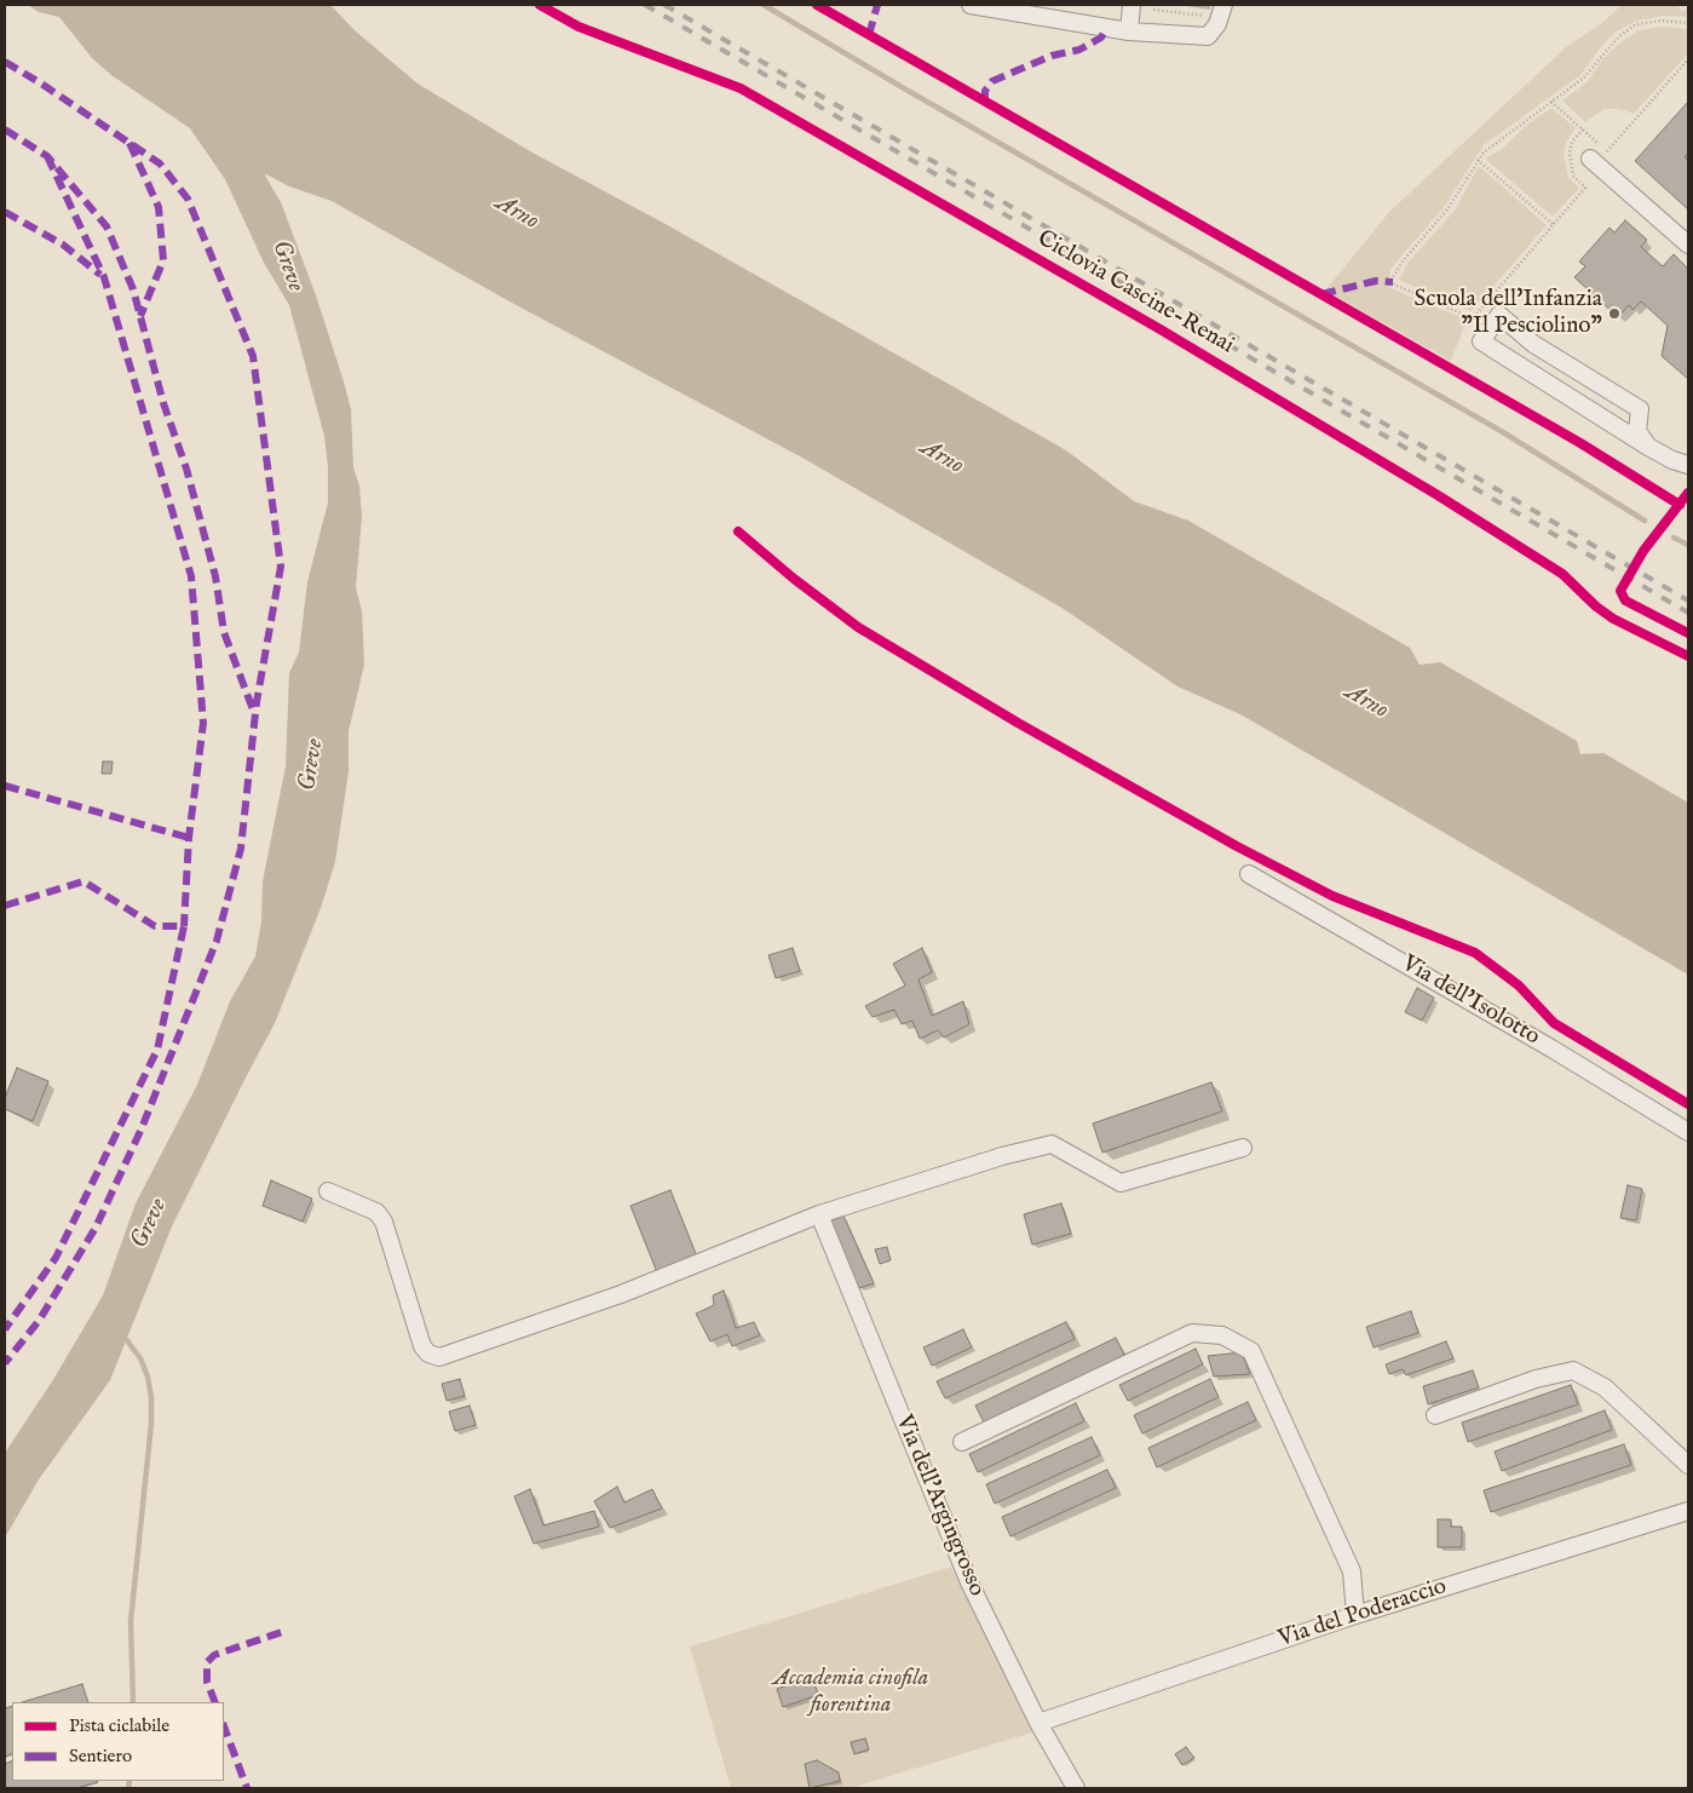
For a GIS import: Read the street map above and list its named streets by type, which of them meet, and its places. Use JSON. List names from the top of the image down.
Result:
{
  "streets": {
    "street": ["Via dell'Isolotto", "Via dell'Argingrosso", "Via del Poderaccio"],
    "cycle path": ["Ciclovia Cascine-Renai"]
  },
  "crossings": [
    ["Via dell'Argingrosso", "Via del Poderaccio"]
  ],
  "water": ["Arno", "Greve"],
  "parks": ["Accademia cinofila fiorentina"],
  "places": ["Scuola dell'Infanzia \"Il Pesciolino\""],
  "legend": ["Pista ciclabile", "Sentiero"]
}
